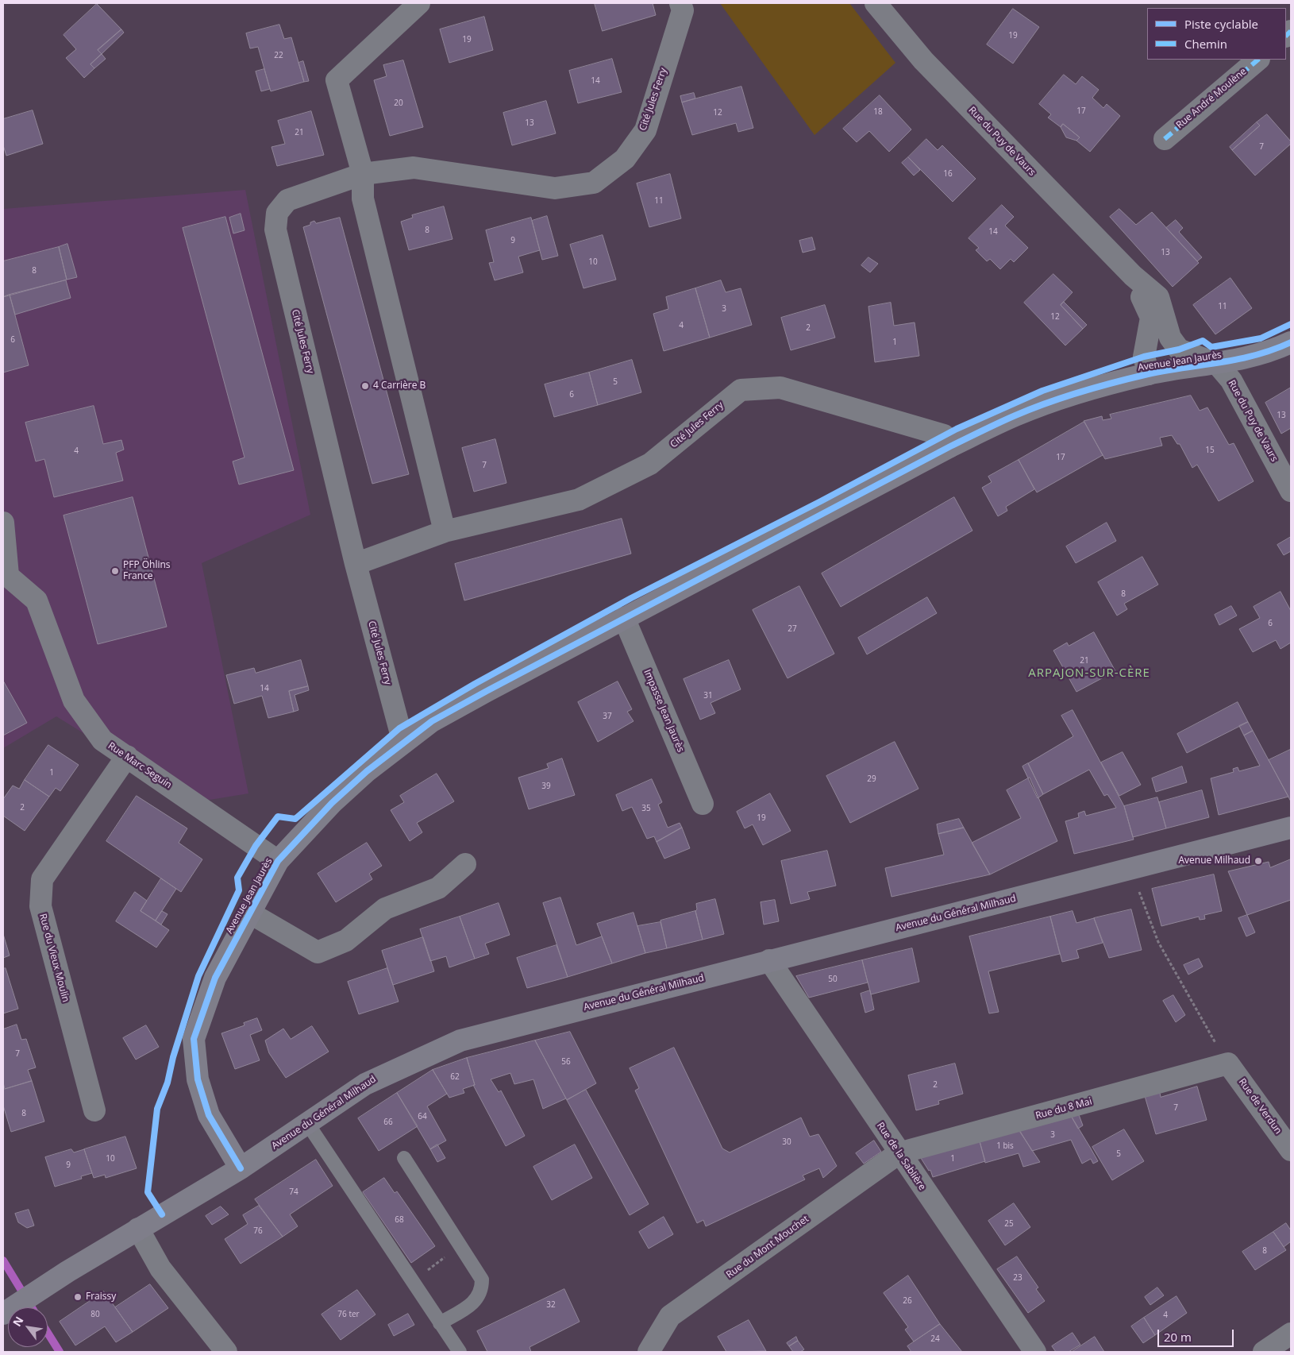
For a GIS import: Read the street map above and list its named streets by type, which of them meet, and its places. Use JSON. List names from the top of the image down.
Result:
{
  "streets": {
    "street": [
      "Rue André Moulène",
      "Cité Jules Ferry",
      "Rue du Puy de Vaurs",
      "Avenue Jean Jaurès",
      "Impasse Jean Jaurès",
      "Rue Marc Seguin",
      "Avenue du Général Milhaud",
      "Rue du Vieux Moulin",
      "Rue de Verdun",
      "Rue du 8 Mai",
      "Rue de la Sablière",
      "Rue du Mont Mouchet"
    ]
  },
  "crossings": [
    ["Cité Jules Ferry", "Avenue Jean Jaurès"],
    ["Rue du Puy de Vaurs", "Avenue Jean Jaurès"],
    ["Avenue Jean Jaurès", "Impasse Jean Jaurès"],
    ["Avenue Jean Jaurès", "Rue Marc Seguin"],
    ["Avenue Jean Jaurès", "Avenue du Général Milhaud"],
    ["Rue Marc Seguin", "Rue du Vieux Moulin"],
    ["Avenue du Général Milhaud", "Rue de la Sablière"],
    ["Rue de Verdun", "Rue du 8 Mai"],
    ["Rue du 8 Mai", "Rue de la Sablière"],
    ["Rue du 8 Mai", "Rue du Mont Mouchet"],
    ["Rue de la Sablière", "Rue du Mont Mouchet"]
  ],
  "districts": ["ARPAJON-SUR-CÈRE"],
  "places": [
    "4 Carrière B",
    "PFP Öhlins France",
    "Avenue Milhaud",
    "Fraissy"
  ],
  "house_numbers": [
    "19",
    "19",
    "22",
    "14",
    "20",
    "17",
    "18",
    "12",
    "13",
    "21",
    "7",
    "16",
    "11",
    "8",
    "14",
    "9",
    "13",
    "10",
    "8",
    "11",
    "3",
    "12",
    "4",
    "2",
    "6",
    "1",
    "5",
    "6",
    "13",
    "15",
    "4",
    "17",
    "7",
    "8",
    "6",
    "27",
    "21",
    "14",
    "31",
    "37",
    "1",
    "29",
    "39",
    "2",
    "35",
    "19",
    "50",
    "7",
    "56",
    "62",
    "2",
    "7",
    "8",
    "64",
    "66",
    "3",
    "30",
    "1 bis",
    "5",
    "10",
    "1",
    "9",
    "74",
    "68",
    "25",
    "76",
    "8",
    "23",
    "26",
    "32",
    "80",
    "76 ter",
    "4",
    "24"
  ],
  "legend": ["Piste cyclable", "Chemin"],
  "scale_bar": "20 m",
  "north": "top left"
}
